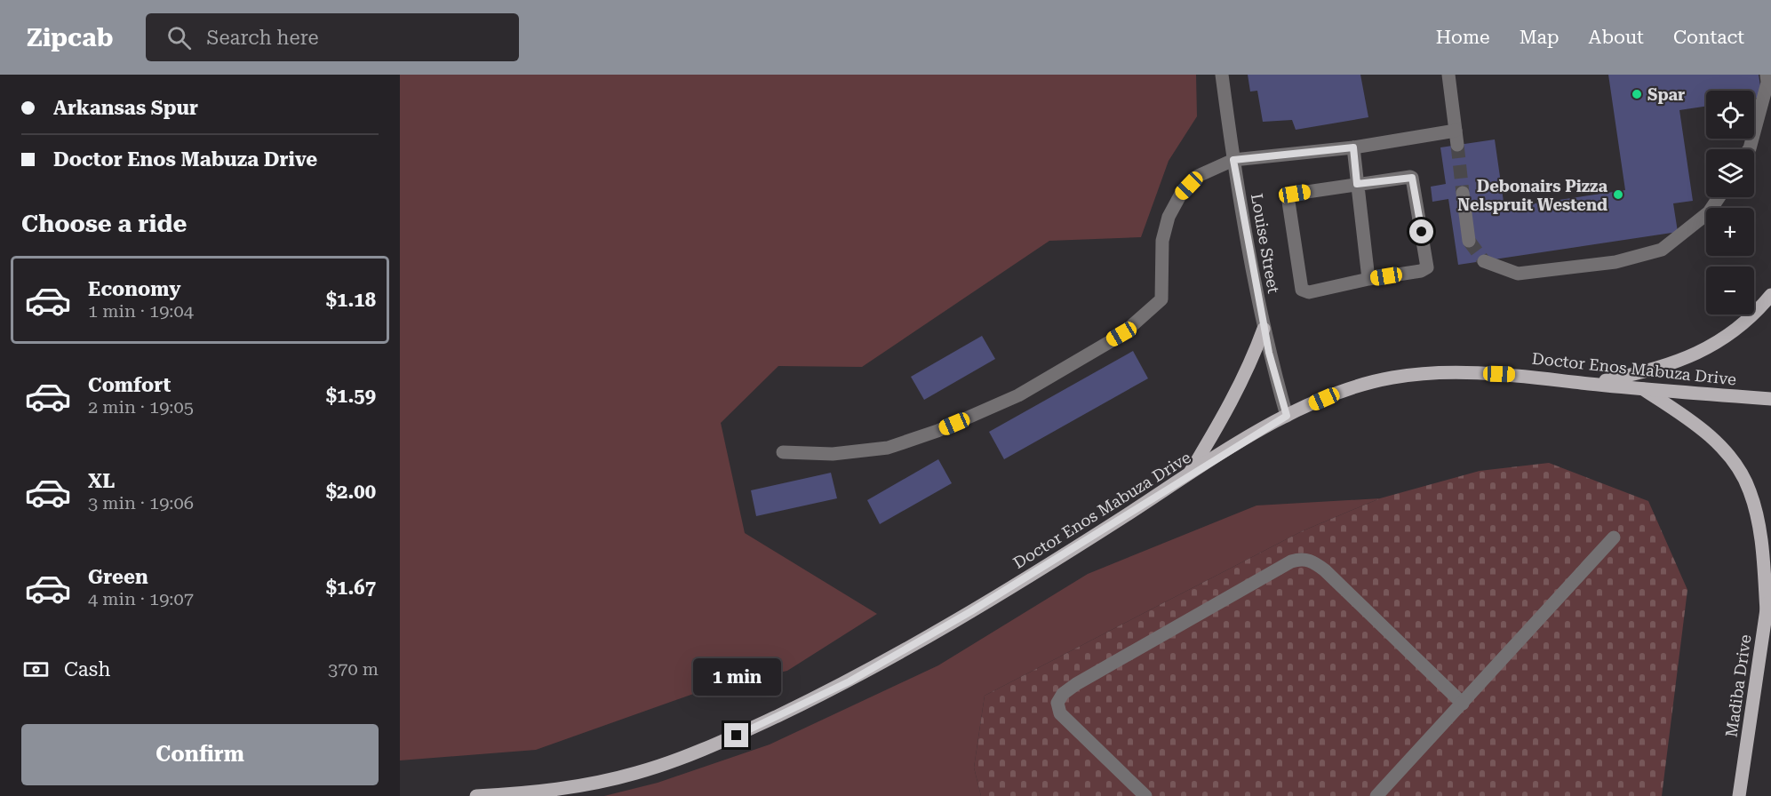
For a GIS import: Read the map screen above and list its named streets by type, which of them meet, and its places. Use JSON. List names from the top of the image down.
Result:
{
  "streets": {
    "main road": ["Doctor Enos Mabuza Drive", "Madiba Drive"],
    "street": ["Louise Street"]
  },
  "crossings": [
    ["Louise Street", "Doctor Enos Mabuza Drive"]
  ],
  "places": ["Spar", "Debonairs Pizza Nelspruit Westend"],
  "page": {
    "header": "Zipcab",
    "search": "Search here",
    "nav": [
      "Home",
      "Map",
      "About",
      "Contact"
    ],
    "banner": ["Arkansas Spur", "Doctor Enos Mabuza Drive"],
    "map_buttons": ["+", "−"],
    "heading": "Choose a ride",
    "list": [
      {
        "name": "Economy",
        "note": "1 min · 19:04",
        "value": "$1.18"
      },
      {
        "name": "Comfort",
        "note": "2 min · 19:05",
        "value": "$1.59"
      },
      {
        "name": "XL",
        "note": "3 min · 19:06",
        "value": "$2.00"
      },
      {
        "name": "Green",
        "note": "4 min · 19:07",
        "value": "$1.67"
      }
    ],
    "pay": ["Cash", "370 m"],
    "bubble": "1 min",
    "buttons": "Confirm"
  }
}
